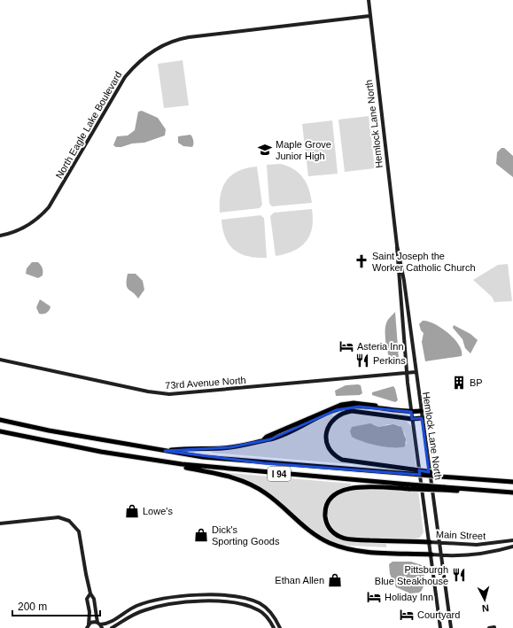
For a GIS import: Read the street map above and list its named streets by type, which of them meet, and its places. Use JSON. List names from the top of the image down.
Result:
{
  "streets": {
    "highway": ["I 94"],
    "street": [
      "Hemlock Lane North",
      "North Eagle Lake Boulevard",
      "73rd Avenue North",
      "Main Street"
    ]
  },
  "crossings": [
    ["Hemlock Lane North", "North Eagle Lake Boulevard"],
    ["Hemlock Lane North", "73rd Avenue North"],
    ["Hemlock Lane North", "Main Street"]
  ],
  "places": {
    "school or university": ["Maple Grove Junior High"],
    "church": ["Saint Joseph the Worker Catholic Church"],
    "hotel": ["Asteria Inn", "Holiday Inn", "Courtyard"],
    "restaurant": ["Perkins", "Pittsburgh Blue Steakhouse"],
    "building": ["BP"],
    "shop": ["Lowe's", "Dick's Sporting Goods", "Ethan Allen"]
  },
  "scale_bar": "200 m",
  "north": "bottom"
}
